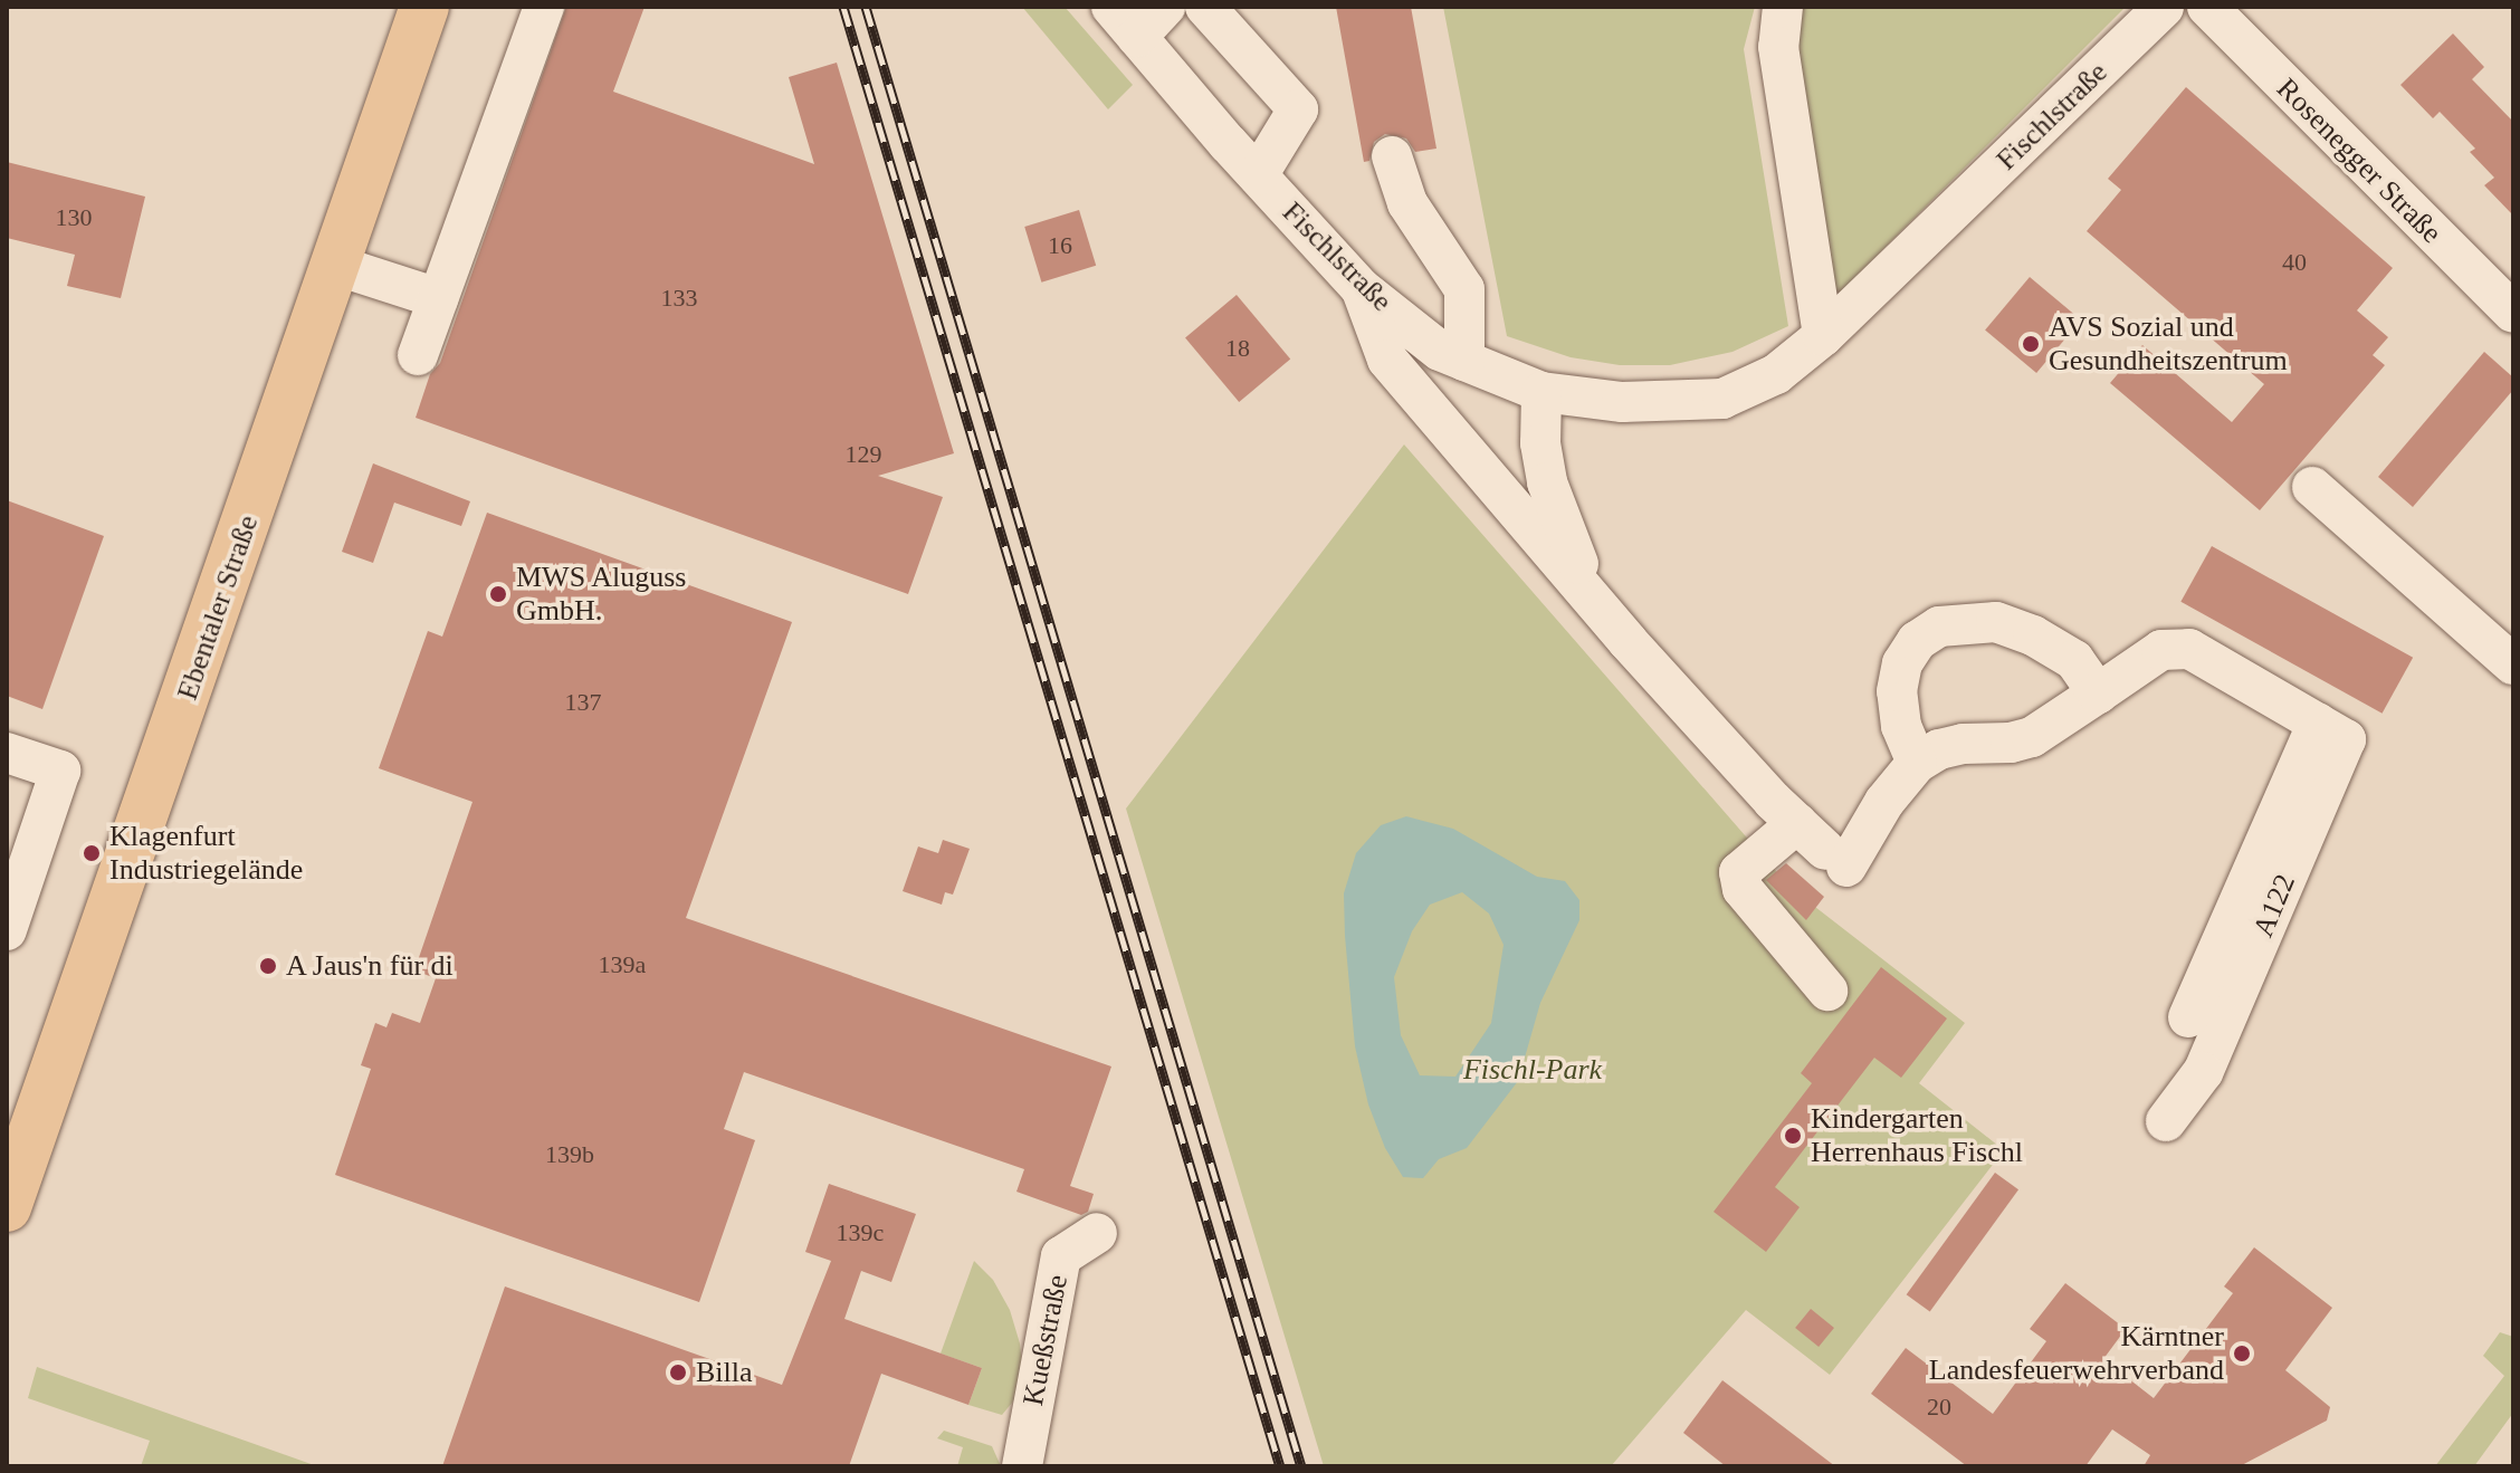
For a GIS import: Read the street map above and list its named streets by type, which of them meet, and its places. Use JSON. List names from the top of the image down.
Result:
{
  "streets": {
    "main road": ["Ebentaler Straße"],
    "street": [
      "Fischlstraße",
      "Rosenegger Straße",
      "A122",
      "Kueßstraße"
    ]
  },
  "parks": ["Fischl-Park"],
  "places": [
    "AVS Sozial und Gesundheitszentrum",
    "MWS Aluguss GmbH.",
    "Klagenfurt Industriegelände",
    "A Jaus'n für di",
    "Kindergarten Herrenhaus Fischl",
    "Kärntner Landesfeuerwehrverband",
    "Billa"
  ],
  "house_numbers": [
    "130",
    "16",
    "40",
    "133",
    "18",
    "129",
    "137",
    "139a",
    "139b",
    "139c",
    "20"
  ]
}
